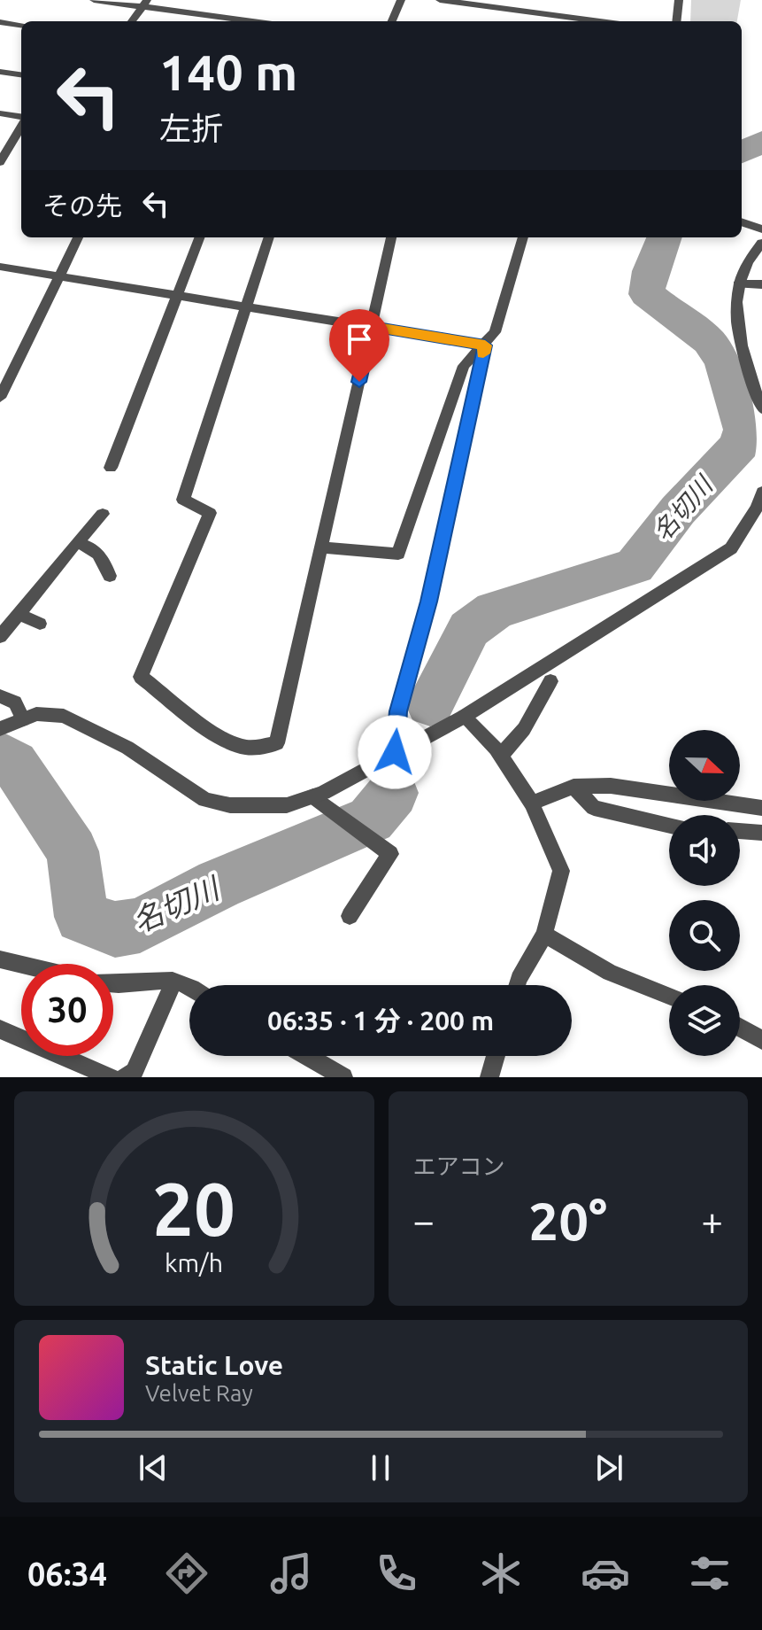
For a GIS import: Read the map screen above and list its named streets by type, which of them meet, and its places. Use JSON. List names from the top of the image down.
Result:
{
  "water": ["名切川"],
  "north": "right",
  "page": {
    "turn": ["140 m", "左折"],
    "then": "その先",
    "limit": "30",
    "trip": "06:35 · 1 分 · 200 m",
    "tile": "エアコン",
    "heat": ["−", "20°", "+"],
    "song": ["Static Love", "Velvet Ray"],
    "tabs": "06:34",
    "gauge": ["20", "km/h"]
  }
}
